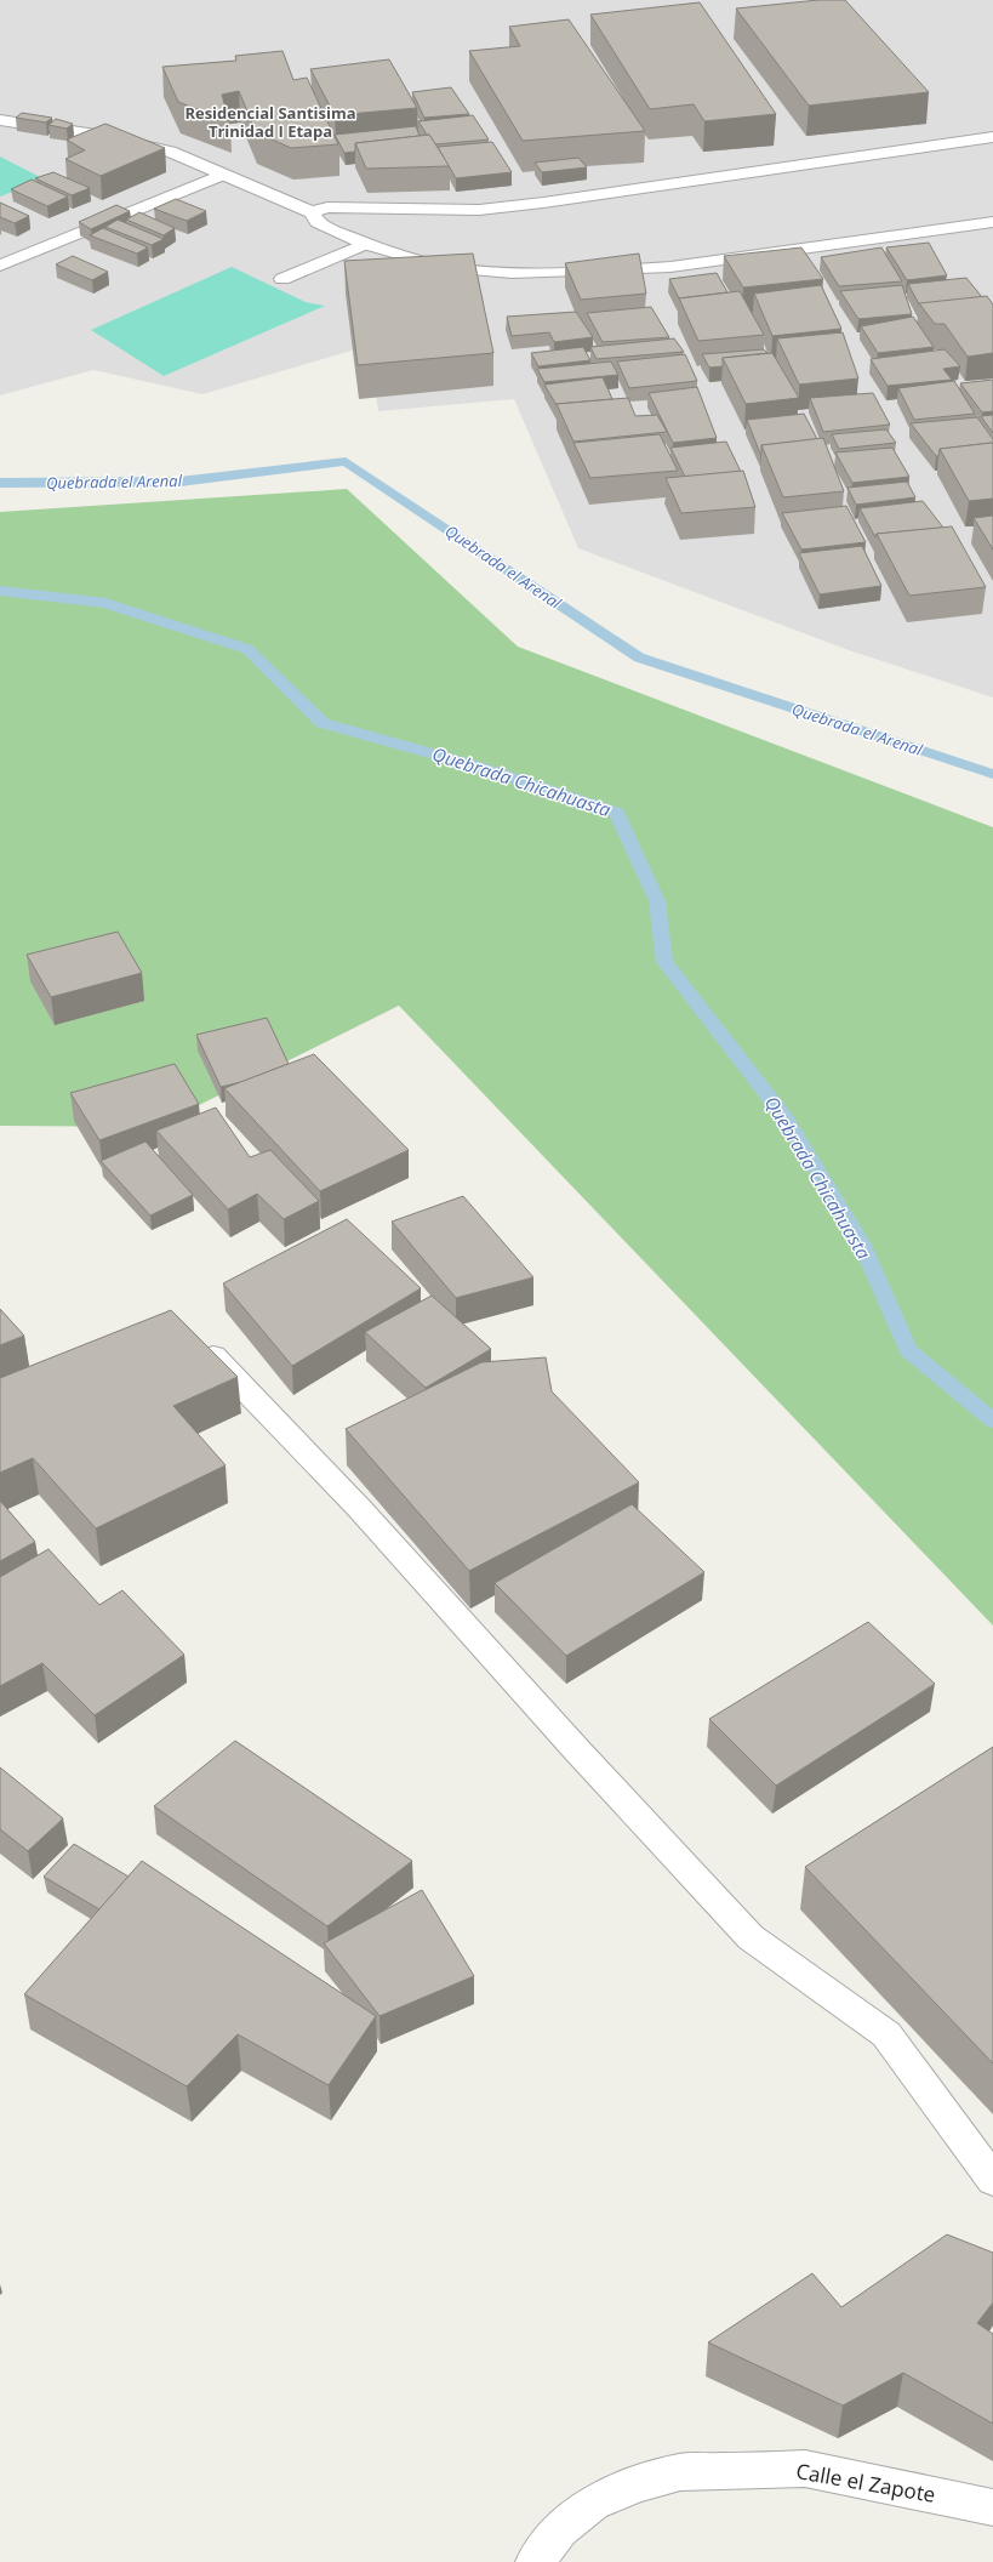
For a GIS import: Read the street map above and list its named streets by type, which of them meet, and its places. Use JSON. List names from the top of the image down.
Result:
{
  "streets": {
    "street": ["Calle el Zapote"]
  },
  "districts": ["Residencial Santisima Trinidad I Etapa"],
  "water": ["Quebrada el Arenal", "Quebrada Chicahuasta"]
}
